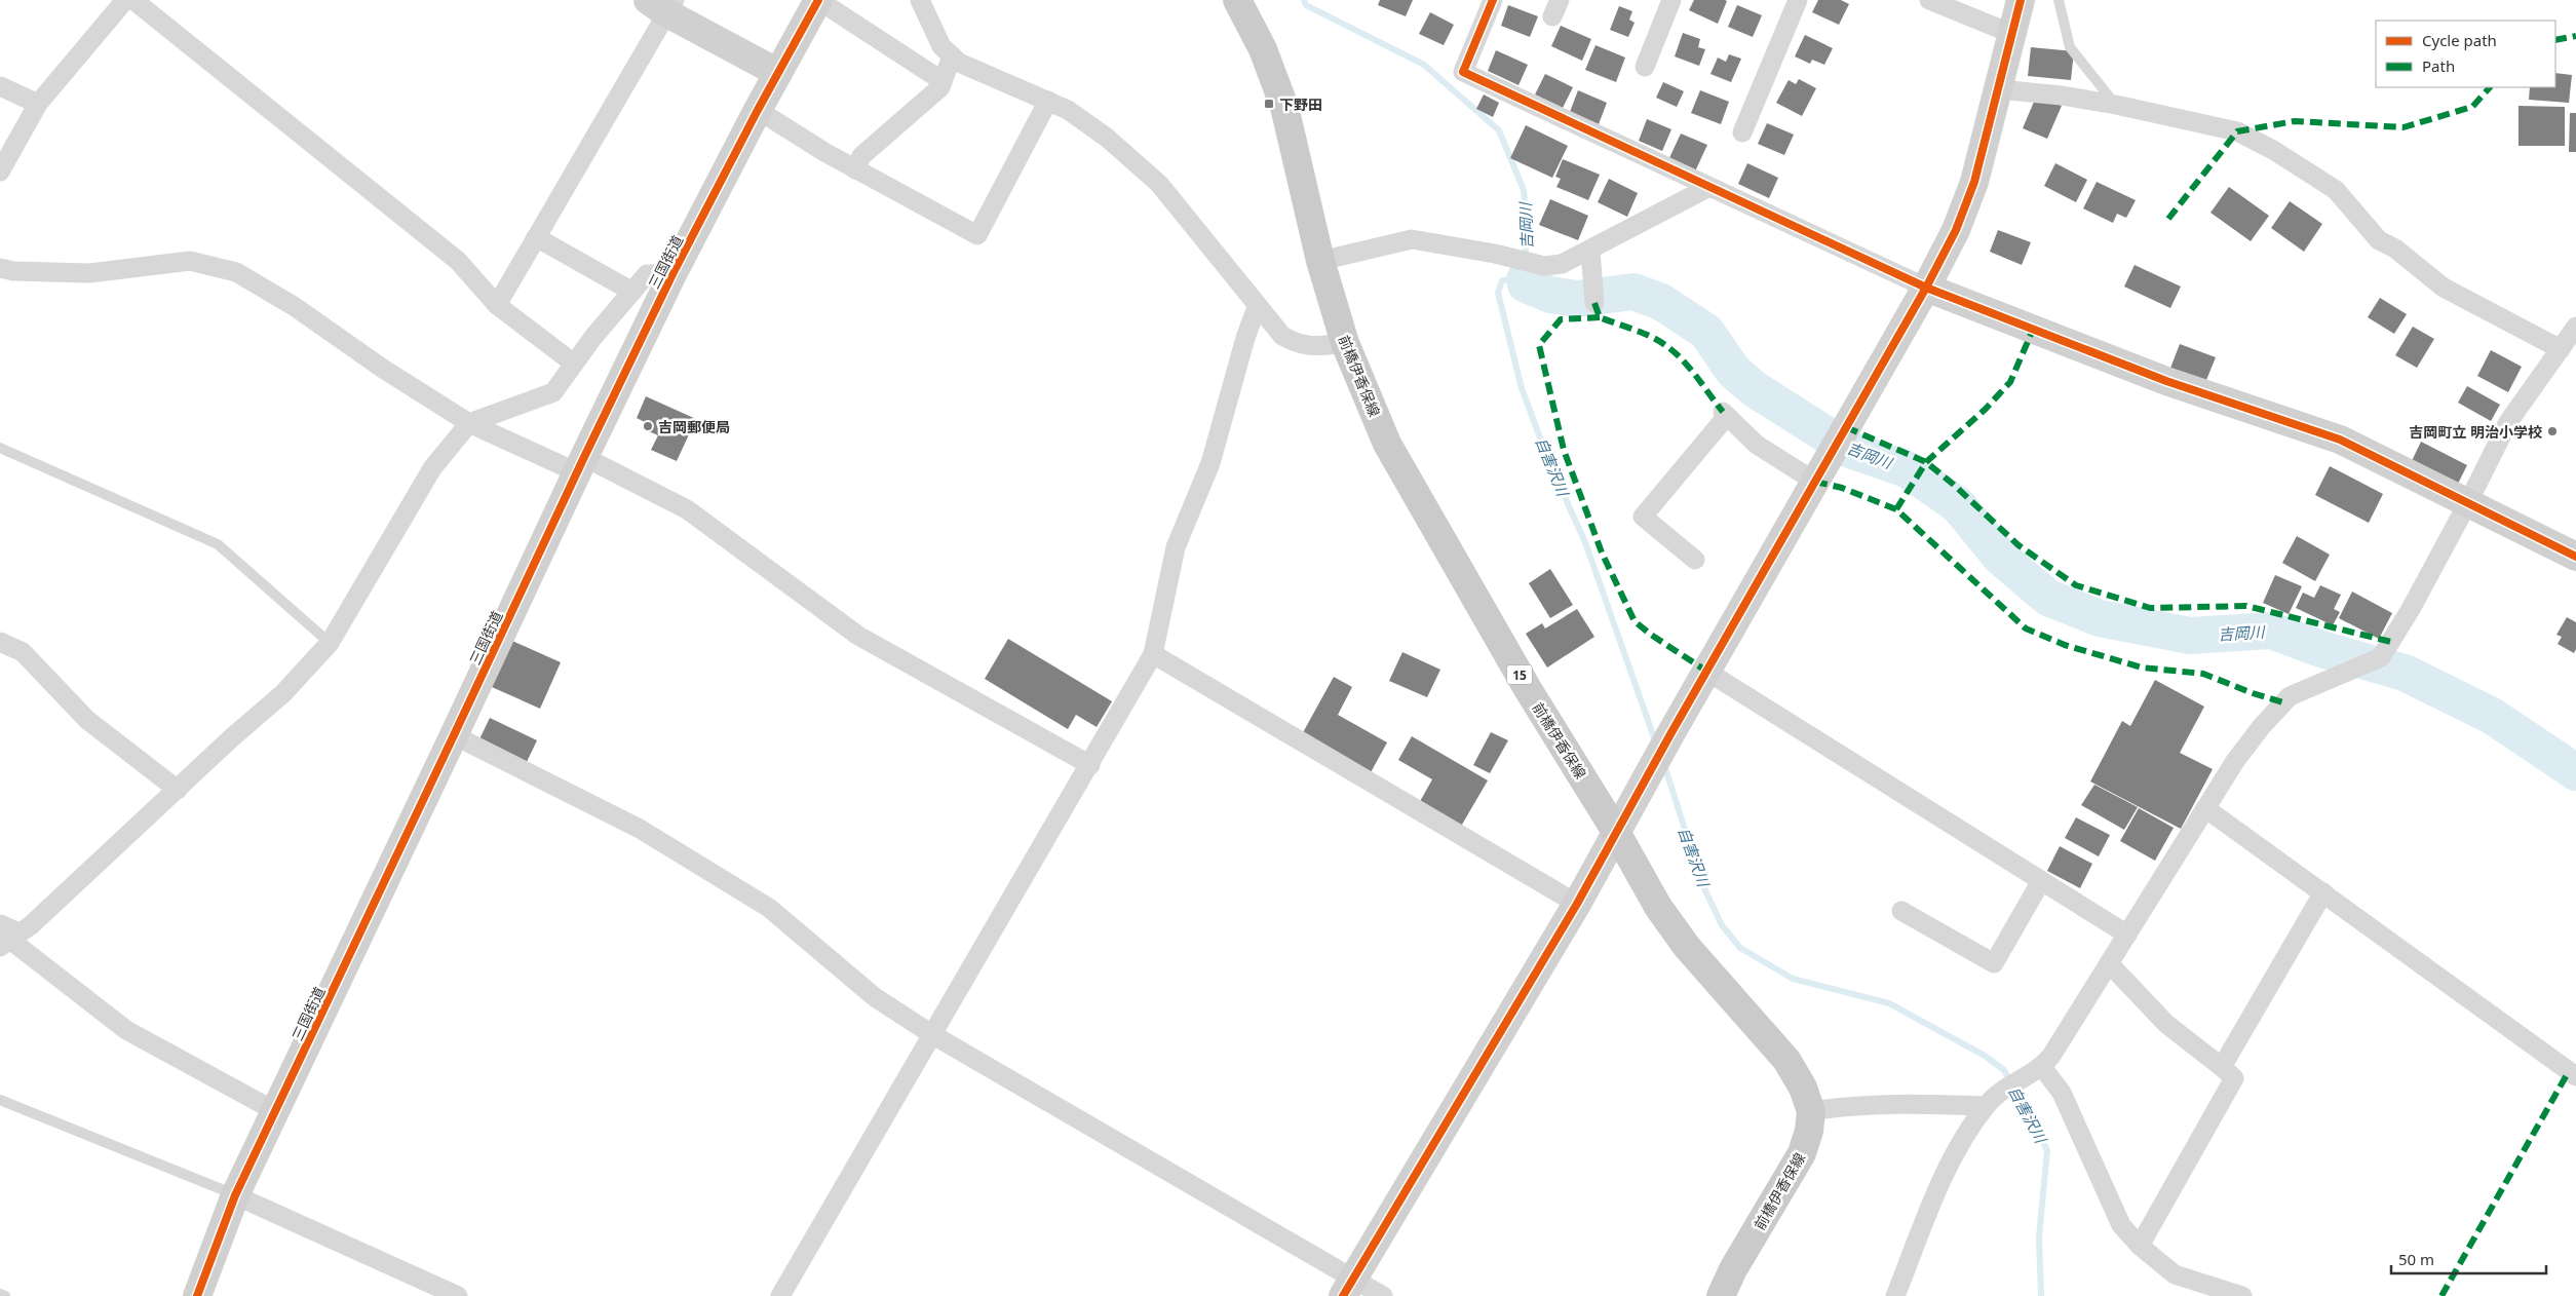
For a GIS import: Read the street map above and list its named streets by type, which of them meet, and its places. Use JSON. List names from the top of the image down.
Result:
{
  "streets": {
    "main road": ["前橋伊香保線", "15"],
    "street": ["三国街道"]
  },
  "water": ["吉岡川", "自害沢川"],
  "places": {
    "transit": ["下野田"],
    "other": ["吉岡郵便局", "吉岡町立 明治小学校"]
  },
  "legend": ["Cycle path", "Path"],
  "scale_bar": "50 m"
}
